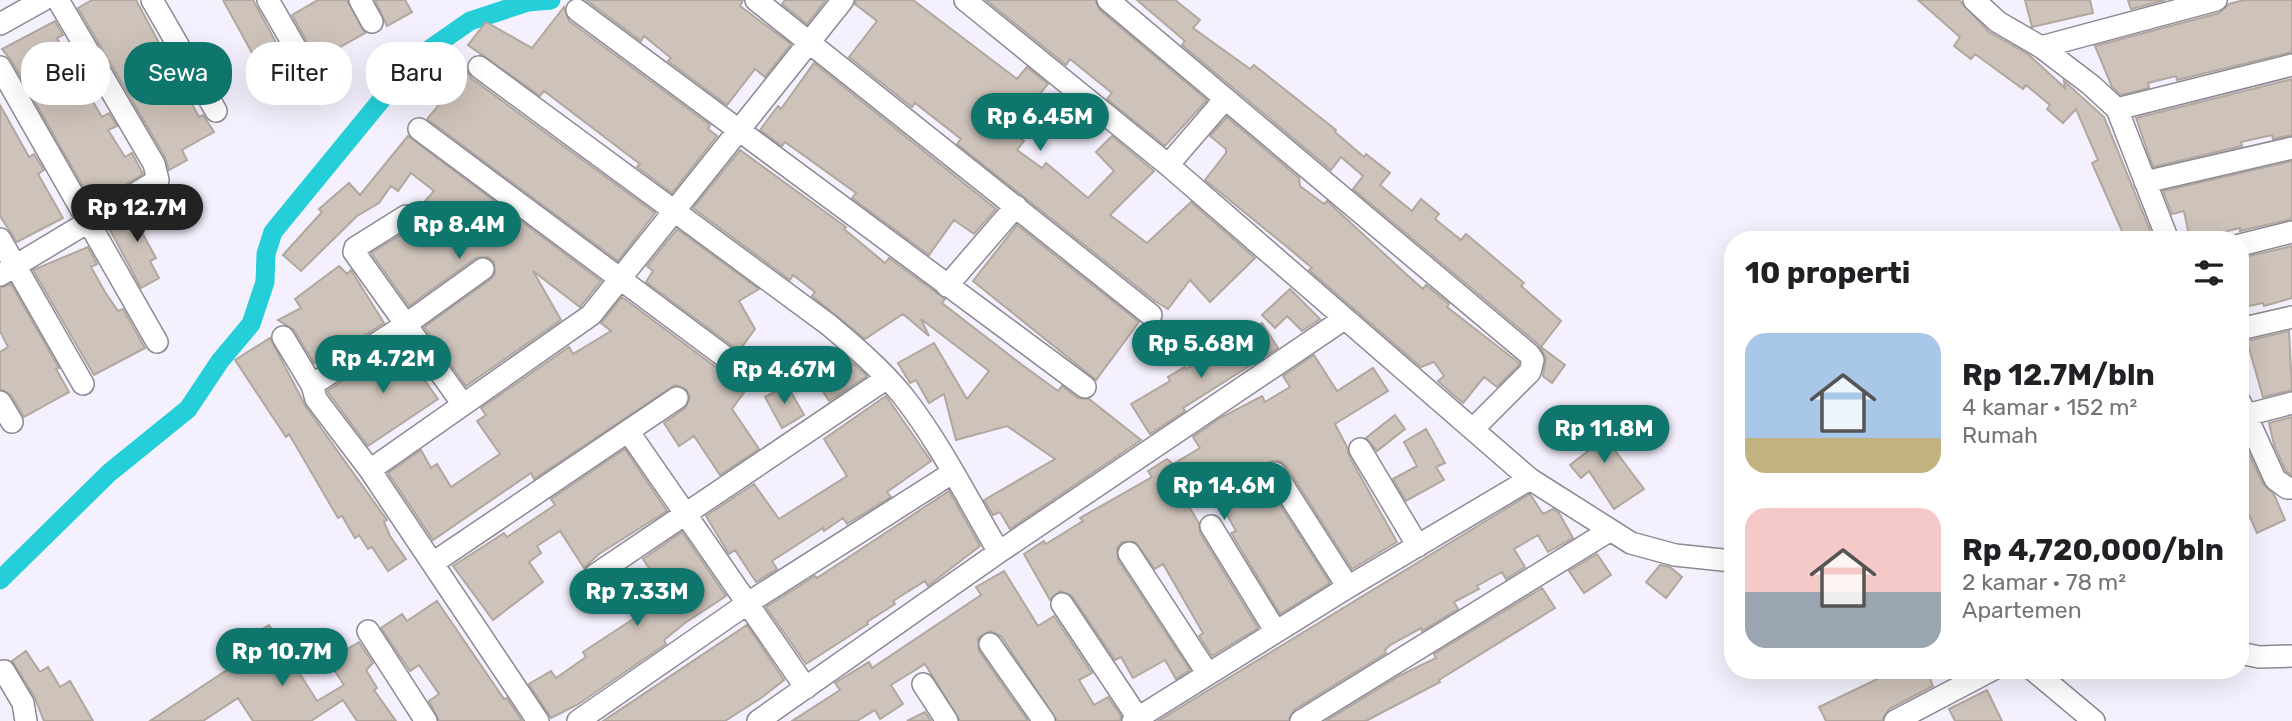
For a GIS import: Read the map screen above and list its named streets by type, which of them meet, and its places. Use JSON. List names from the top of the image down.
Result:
{
  "page": {
    "chip": [
      "Beli",
      "Sewa",
      "Filter",
      "Baru"
    ],
    "price": [
      "Rp 6.45M",
      "Rp 12.7M",
      "Rp 8.4M",
      "Rp 5.68M",
      "Rp 4.72M",
      "Rp 4.67M",
      "Rp 11.8M",
      "Rp 14.6M",
      "Rp 7.33M",
      "Rp 10.7M"
    ],
    "heading": "10 properti",
    "list": [
      {
        "name": "Rp 12.7M/bln",
        "note": "4 kamar · 152 m² · Rumah"
      },
      {
        "name": "Rp 4,720,000/bln",
        "note": "2 kamar · 78 m² · Apartemen"
      }
    ]
  }
}
